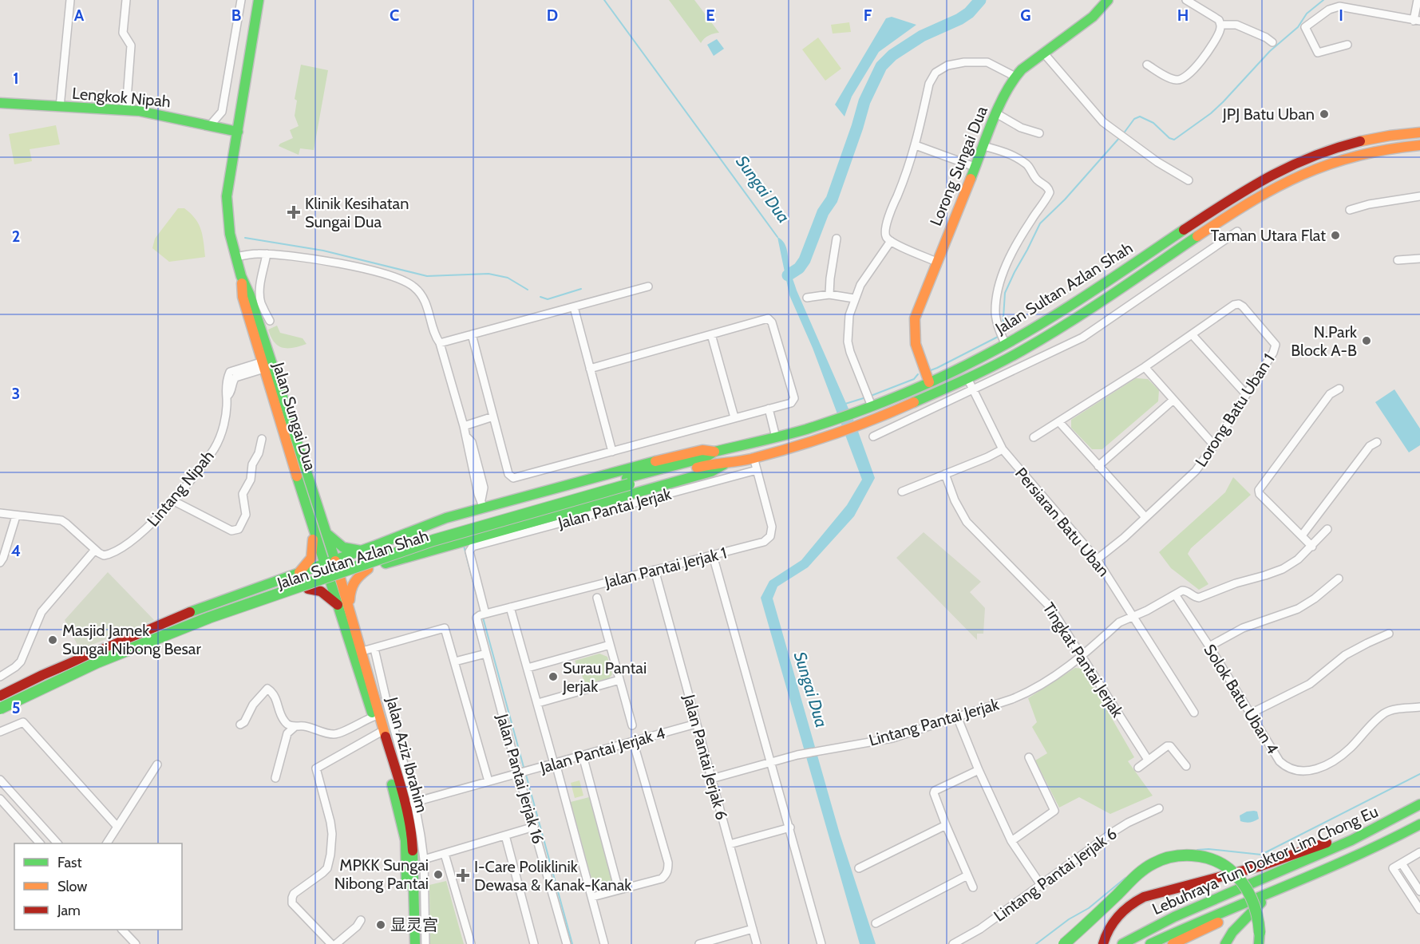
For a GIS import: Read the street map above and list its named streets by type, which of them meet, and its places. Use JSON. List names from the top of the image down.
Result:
{
  "streets": {
    "main road": [
      "Lengkok Nipah",
      "Lorong Sungai Dua",
      "Jalan Sultan Azlan Shah",
      "Jalan Sungai Dua",
      "Jalan Aziz Ibrahim",
      "Lebuhraya Tun Doktor Lim Chong Eu"
    ],
    "street": [
      "Lorong Batu Uban 1",
      "Lintang Nipah",
      "Jalan Pantai Jerjak",
      "Persiaran Batu Uban",
      "Jalan Pantai Jerjak 1",
      "Tingkat Pantai Jerjak",
      "Solok Batu Uban 4",
      "Lintang Pantai Jerjak",
      "Jalan Pantai Jerjak 4",
      "Jalan Pantai Jerjak 6",
      "Jalan Pantai Jerjak 16",
      "Lintang Pantai Jerjak 6"
    ]
  },
  "crossings": [
    ["Lengkok Nipah", "Jalan Sungai Dua"],
    ["Lorong Sungai Dua", "Jalan Sultan Azlan Shah"],
    ["Jalan Sultan Azlan Shah", "Jalan Sungai Dua"],
    ["Jalan Sultan Azlan Shah", "Persiaran Batu Uban"],
    ["Jalan Sultan Azlan Shah", "Jalan Pantai Jerjak 1"],
    ["Jalan Sultan Azlan Shah", "Jalan Aziz Ibrahim"],
    ["Lorong Batu Uban 1", "Persiaran Batu Uban"],
    ["Jalan Sungai Dua", "Lintang Nipah"],
    ["Jalan Sungai Dua", "Jalan Aziz Ibrahim"],
    ["Jalan Pantai Jerjak", "Jalan Pantai Jerjak 1"],
    ["Jalan Pantai Jerjak", "Jalan Pantai Jerjak 16"],
    ["Persiaran Batu Uban", "Lintang Pantai Jerjak"],
    ["Jalan Pantai Jerjak 1", "Jalan Pantai Jerjak 6"],
    ["Jalan Pantai Jerjak 1", "Jalan Pantai Jerjak 16"],
    ["Tingkat Pantai Jerjak", "Lintang Pantai Jerjak"],
    ["Solok Batu Uban 4", "Lintang Pantai Jerjak"],
    ["Lintang Pantai Jerjak", "Jalan Pantai Jerjak 6"],
    ["Jalan Pantai Jerjak 4", "Jalan Aziz Ibrahim"],
    ["Jalan Pantai Jerjak 4", "Jalan Pantai Jerjak 6"],
    ["Jalan Pantai Jerjak 4", "Jalan Pantai Jerjak 16"]
  ],
  "water": ["Sungai Dua"],
  "places": {
    "other": [
      "JPJ Batu Uban",
      "Taman Utara Flat",
      "N.Park Block A-B",
      "Masjid Jamek Sungai Nibong Besar",
      "Surau Pantai Jerjak",
      "MPKK Sungai Nibong Pantai",
      "显灵宫"
    ],
    "health": ["Klinik Kesihatan Sungai Dua", "I-Care Poliklinik Dewasa & Kanak-Kanak"]
  },
  "legend": ["Fast", "Slow", "Jam"],
  "grid": {
    "columns": [
      "A",
      "B",
      "C",
      "D",
      "E",
      "F",
      "G",
      "H",
      "I"
    ],
    "rows": [
      "1",
      "2",
      "3",
      "4",
      "5"
    ]
  }
}
